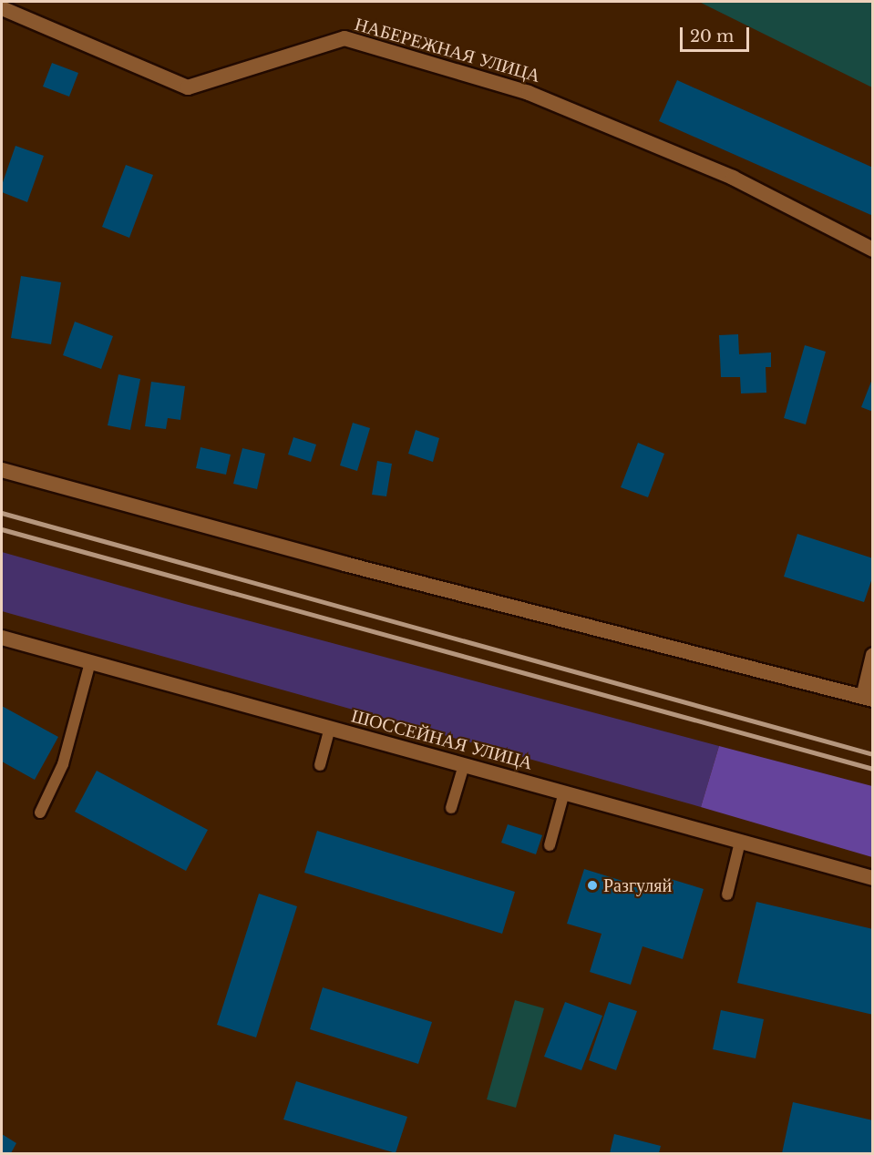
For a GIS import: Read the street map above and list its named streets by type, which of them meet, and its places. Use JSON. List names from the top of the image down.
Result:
{
  "streets": {
    "street": ["НАБЕРЕЖНАЯ УЛИЦА", "ШОССЕЙНАЯ УЛИЦА"]
  },
  "places": ["Разгуляй"],
  "scale_bar": "20 m"
}
